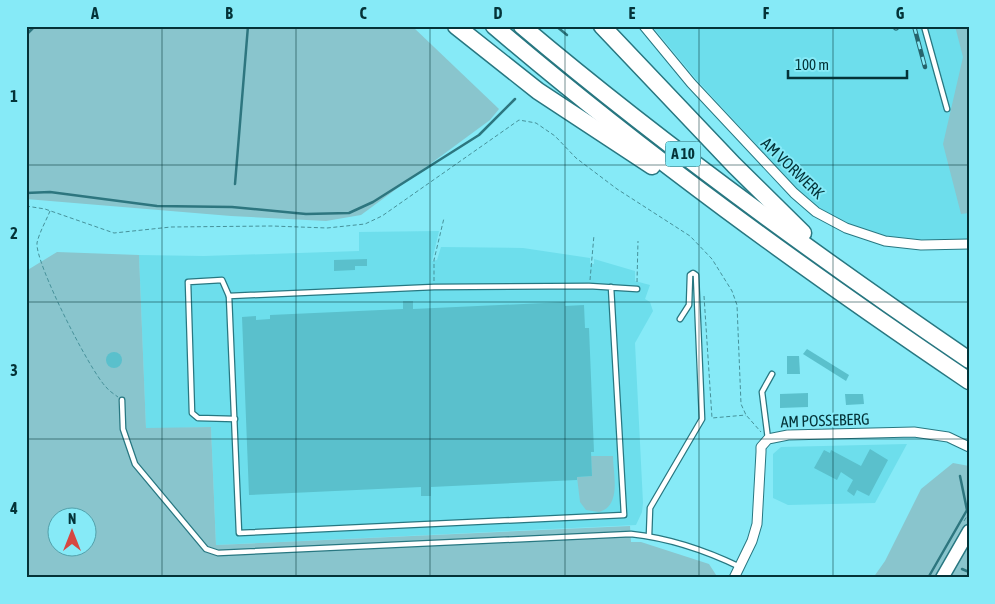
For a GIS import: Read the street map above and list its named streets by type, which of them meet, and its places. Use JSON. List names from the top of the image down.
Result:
{
  "streets": {
    "highway": ["A 10"],
    "street": ["AM VORWERK", "AM POSSEBERG"]
  },
  "scale_bar": "100 m",
  "north": "top",
  "grid": {
    "columns": [
      "A",
      "B",
      "C",
      "D",
      "E",
      "F",
      "G"
    ],
    "rows": [
      "1",
      "2",
      "3",
      "4"
    ]
  }
}
